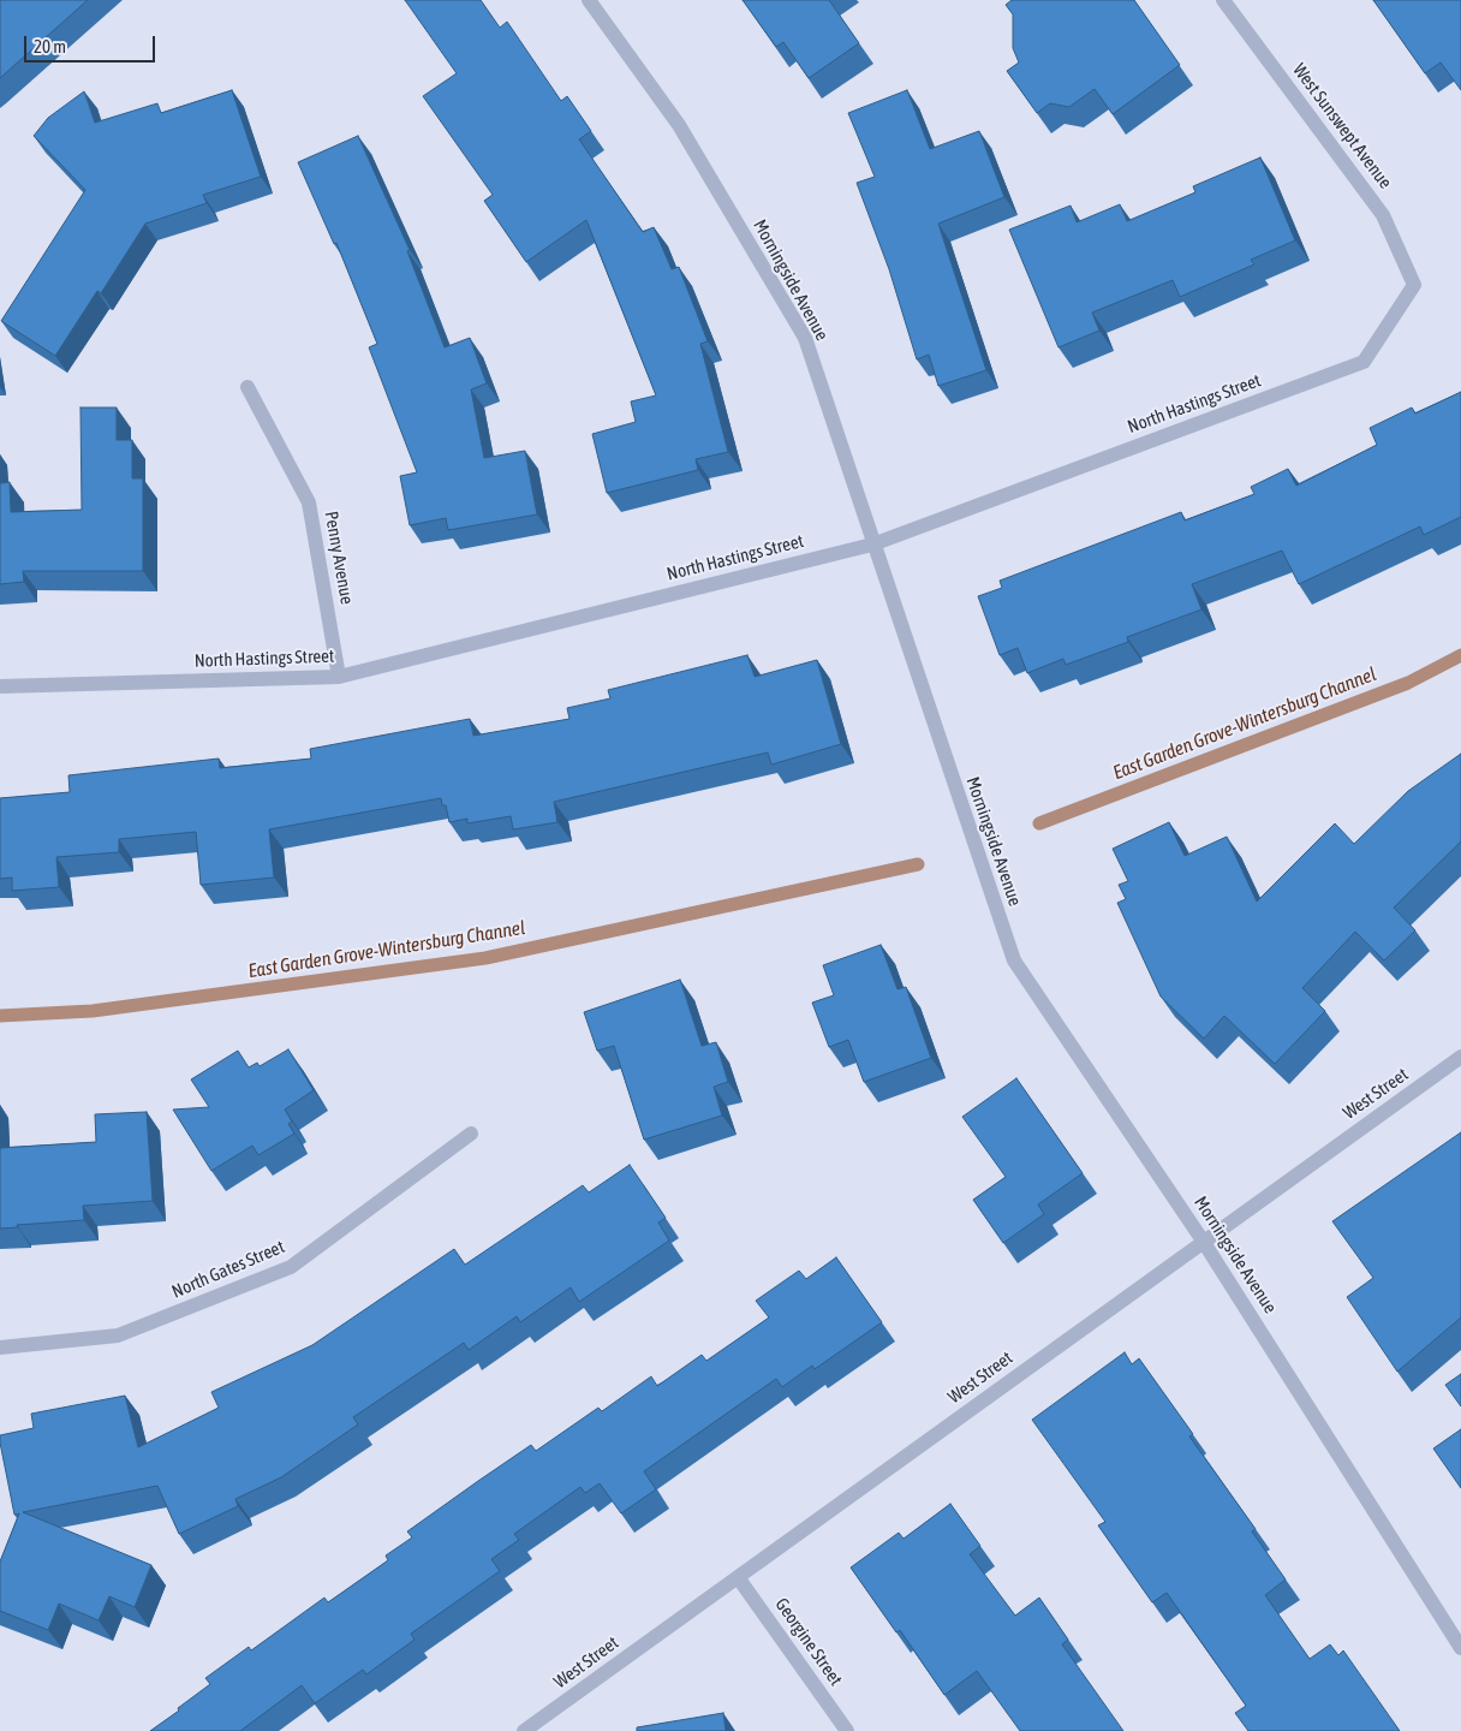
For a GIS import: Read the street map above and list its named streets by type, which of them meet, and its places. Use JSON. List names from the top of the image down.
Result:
{
  "streets": {
    "street": [
      "West Sunswept Avenue",
      "Morningside Avenue",
      "North Hastings Street",
      "Penny Avenue",
      "West Street",
      "North Gates Street",
      "Georgine Street"
    ]
  },
  "crossings": [
    ["West Sunswept Avenue", "North Hastings Street"],
    ["Morningside Avenue", "North Hastings Street"],
    ["Morningside Avenue", "West Street"],
    ["North Hastings Street", "Penny Avenue"],
    ["West Street", "Georgine Street"]
  ],
  "water": ["East Garden Grove-Wintersburg Channel"],
  "scale_bar": "20 m"
}
